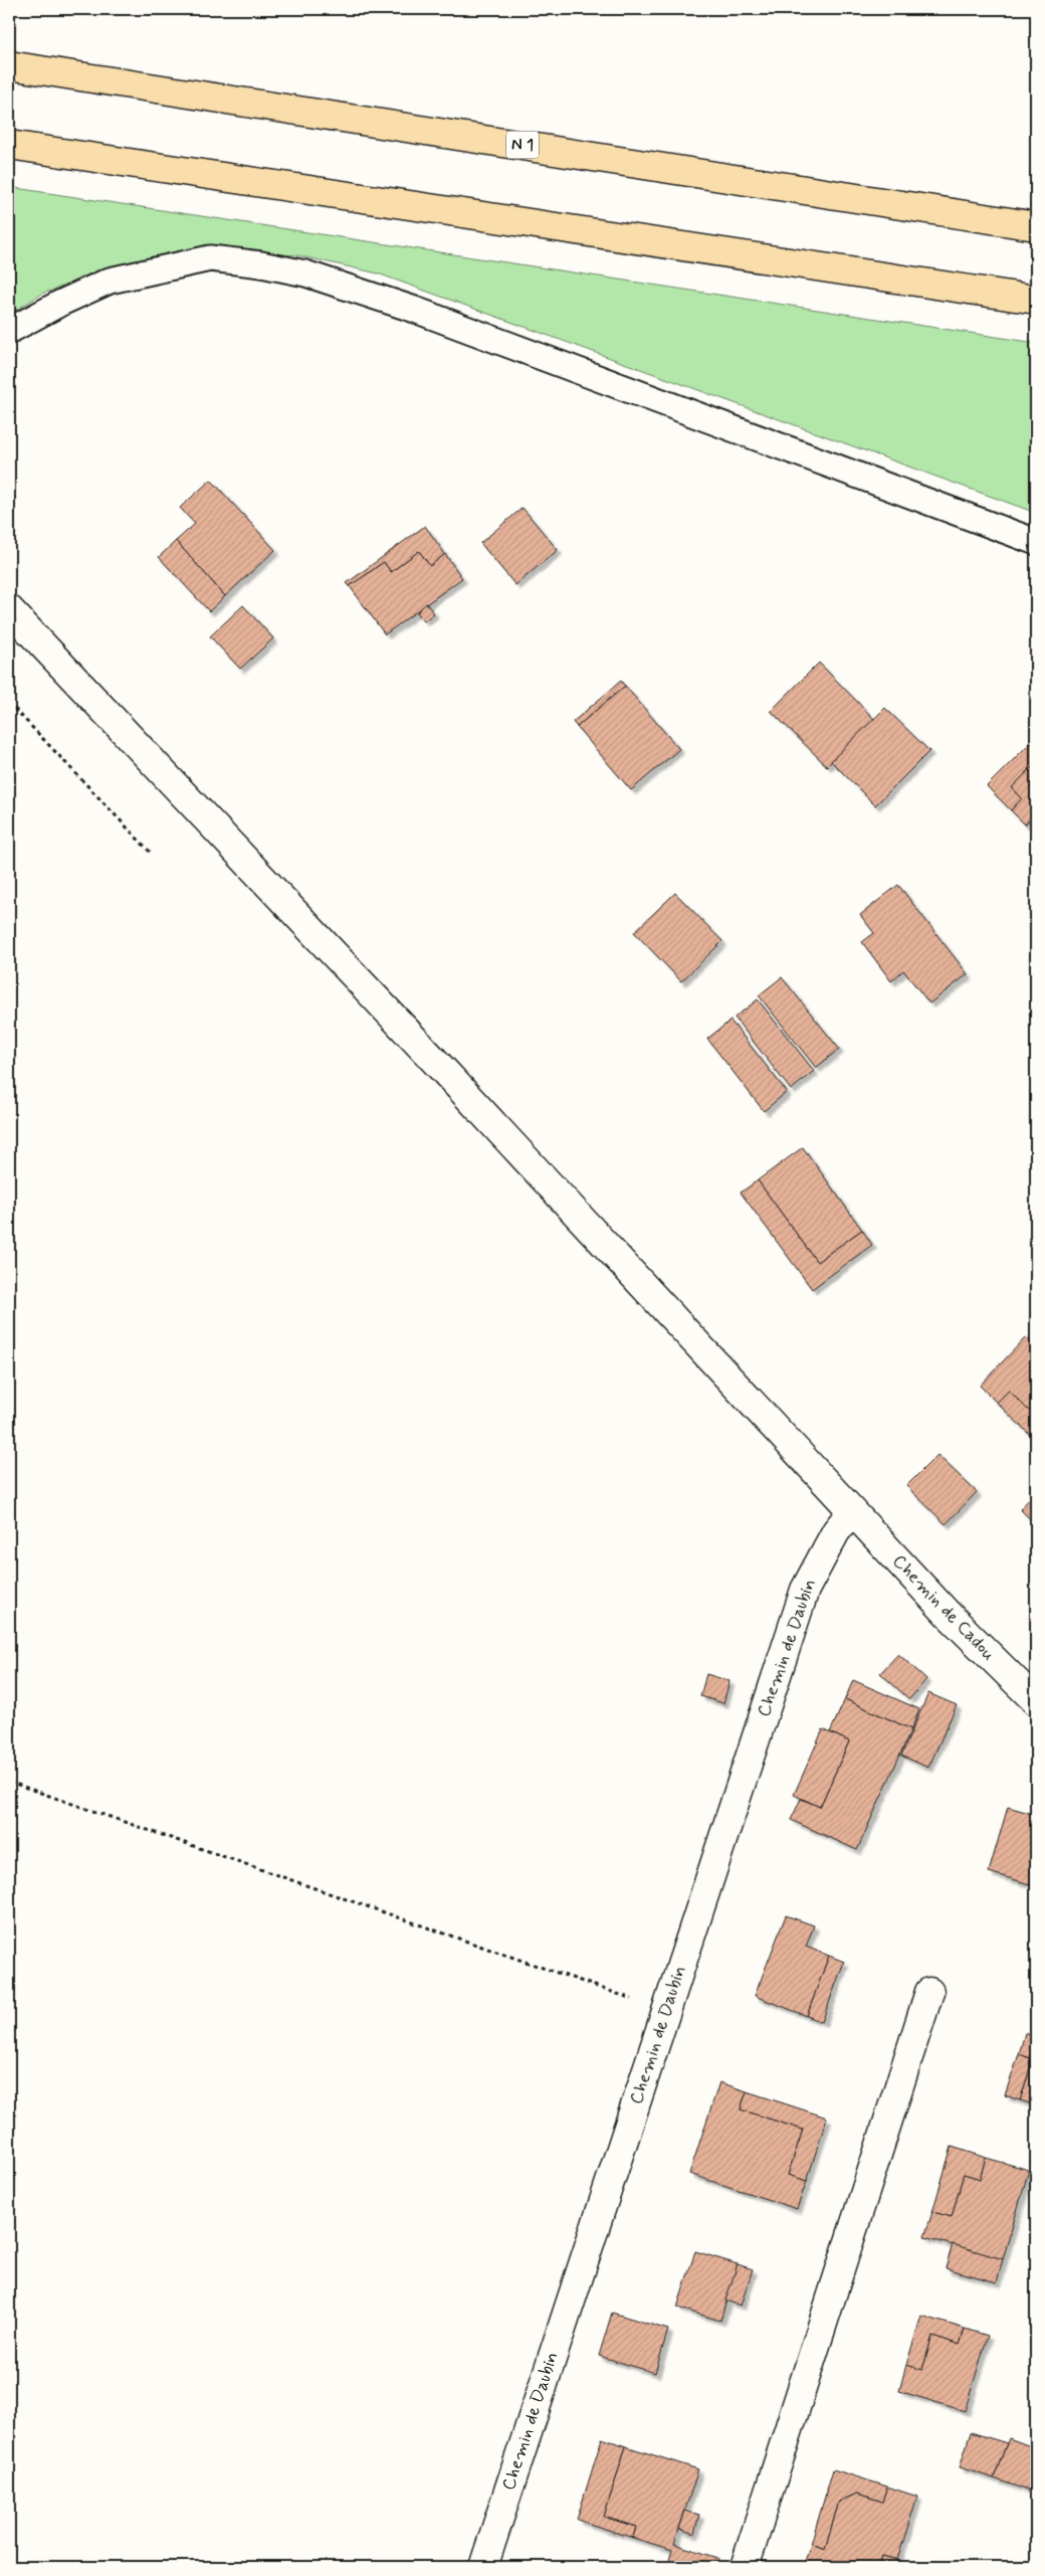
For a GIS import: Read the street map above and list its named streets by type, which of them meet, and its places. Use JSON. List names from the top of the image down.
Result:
{
  "streets": {
    "highway": ["N 1"],
    "main road": ["Chemin de Cadou", "Chemin de Daubin"]
  },
  "crossings": [
    ["Chemin de Cadou", "Chemin de Daubin"]
  ]
}
